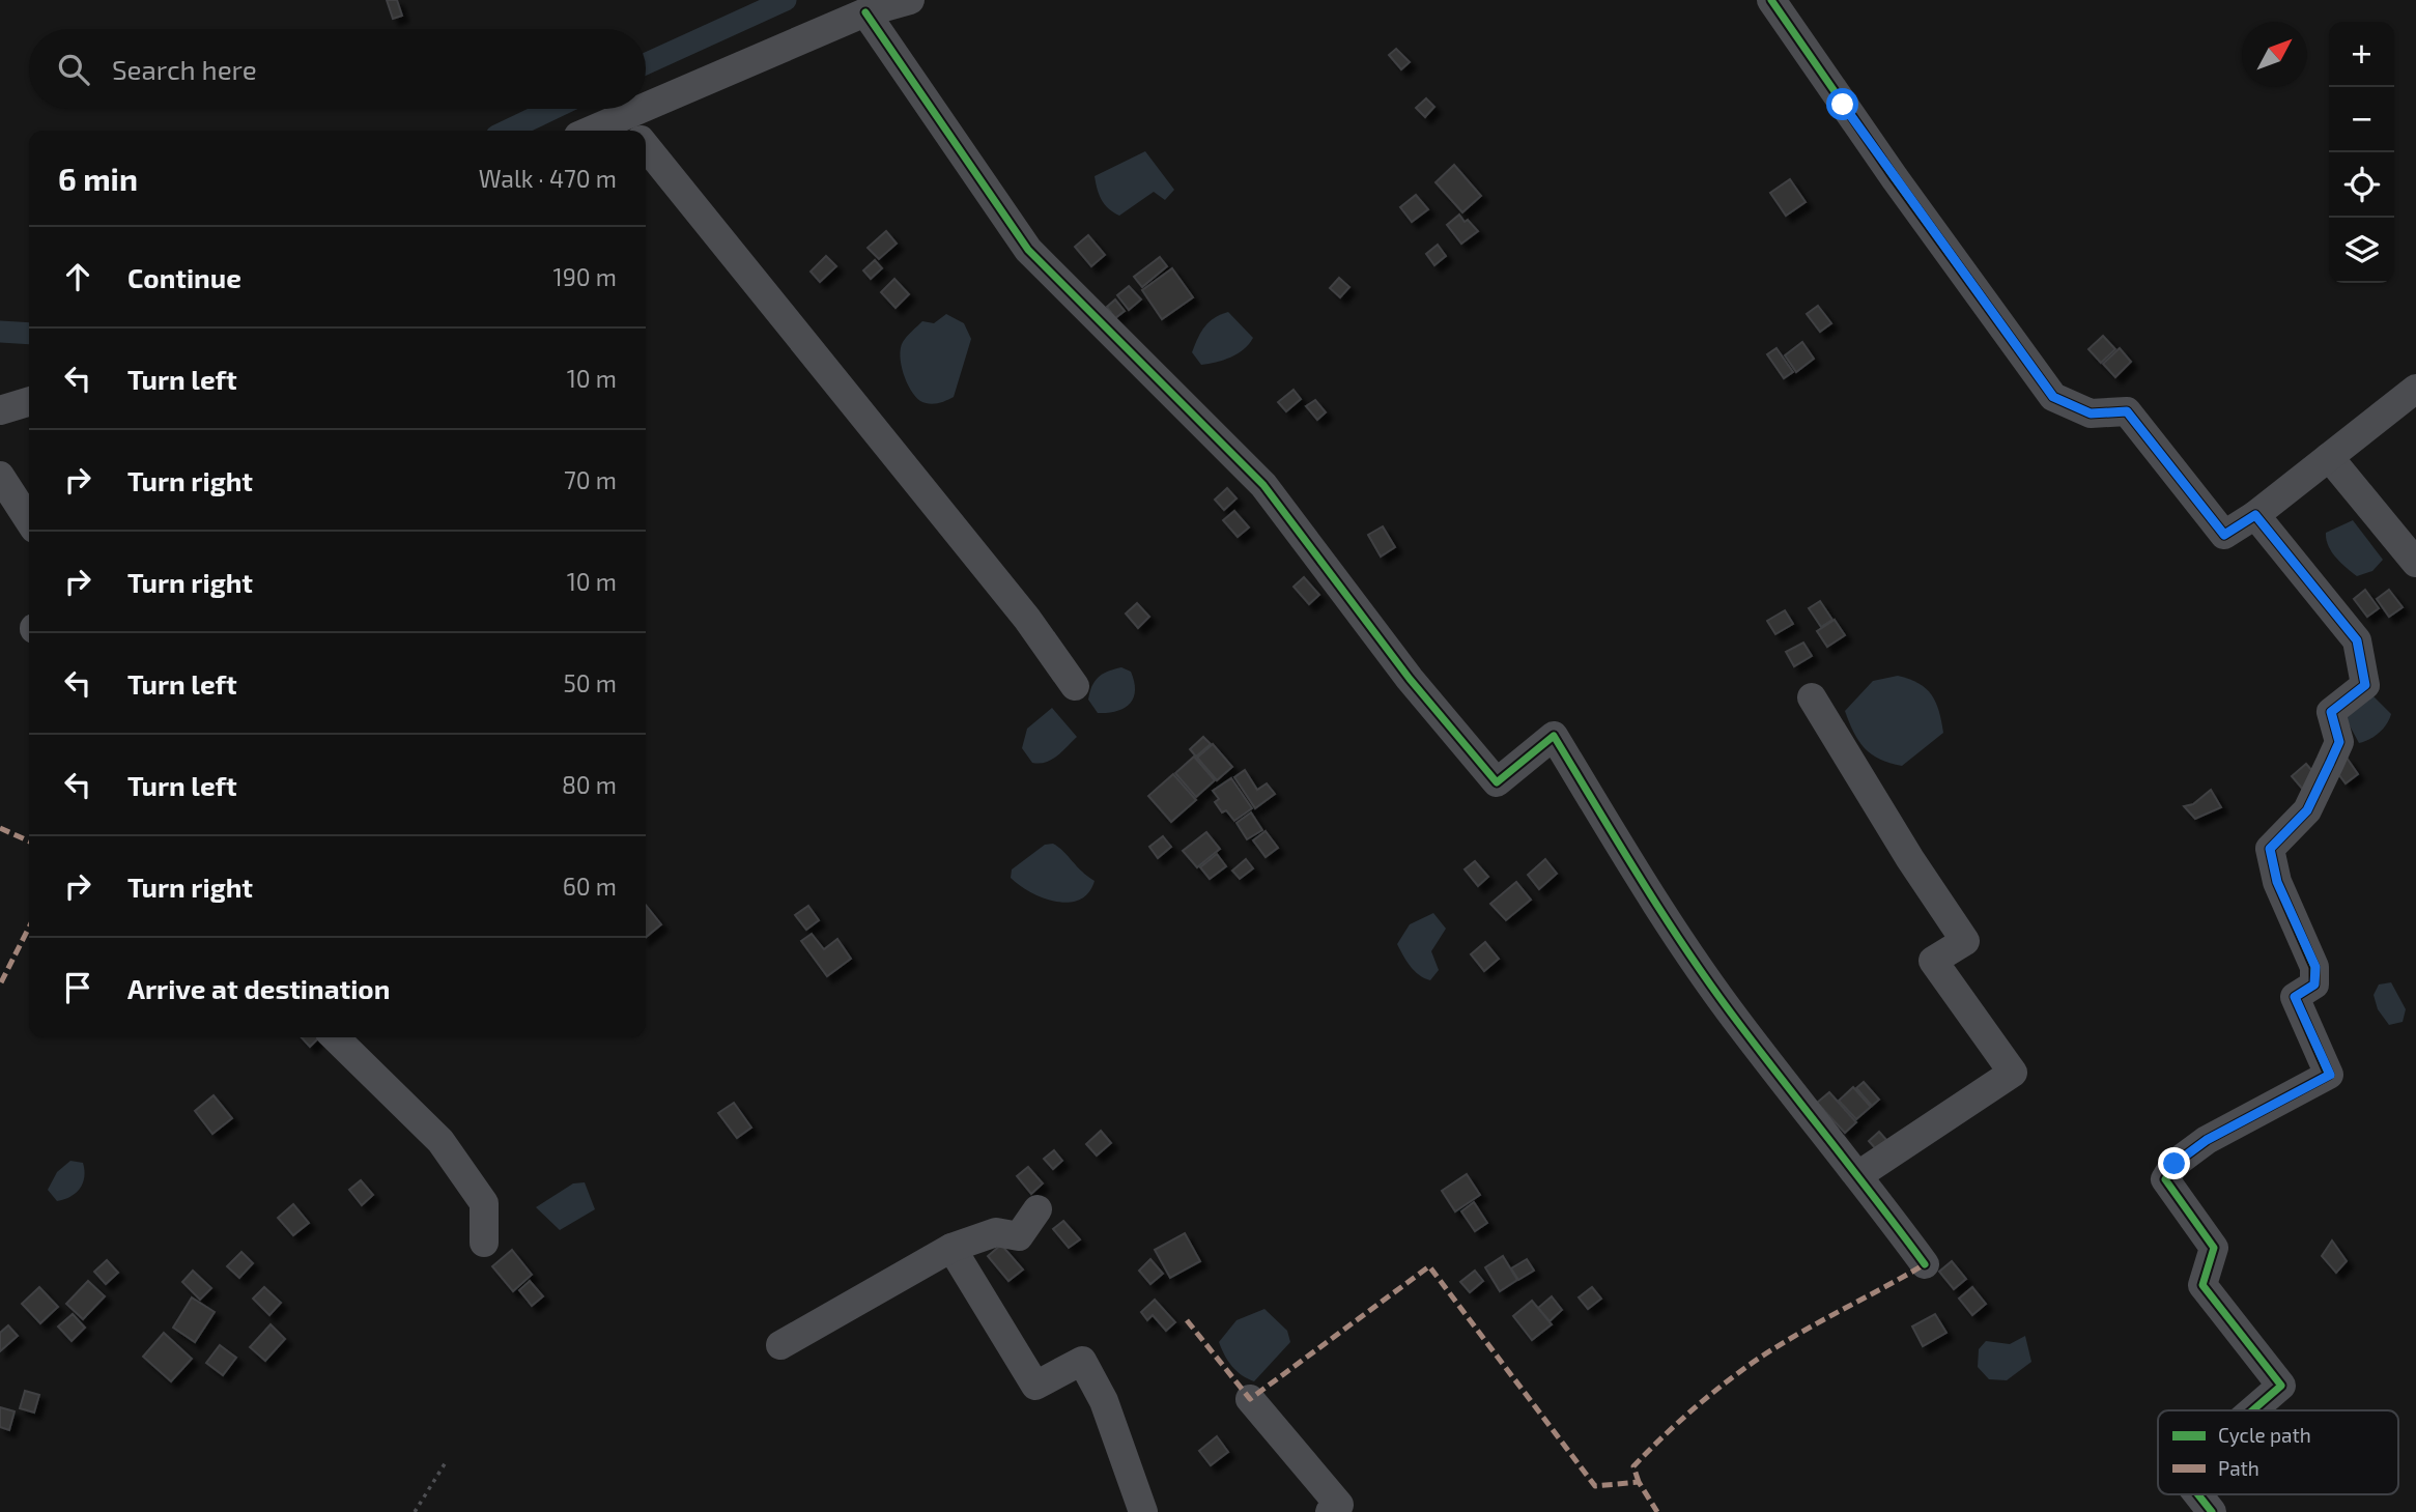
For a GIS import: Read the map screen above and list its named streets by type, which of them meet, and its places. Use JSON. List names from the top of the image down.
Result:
{
  "legend": ["Cycle path", "Path"],
  "north": "top right",
  "page": {
    "map_buttons": ["+", "−"],
    "search": "Search here",
    "heading": ["6 min", "Walk · 470 m"],
    "list": [
      ["Continue", "190 m"],
      ["Turn left", "10 m"],
      ["Turn right", "70 m"],
      ["Turn right", "10 m"],
      ["Turn left", "50 m"],
      ["Turn left", "80 m"],
      ["Turn right", "60 m"],
      "Arrive at destination"
    ]
  }
}
